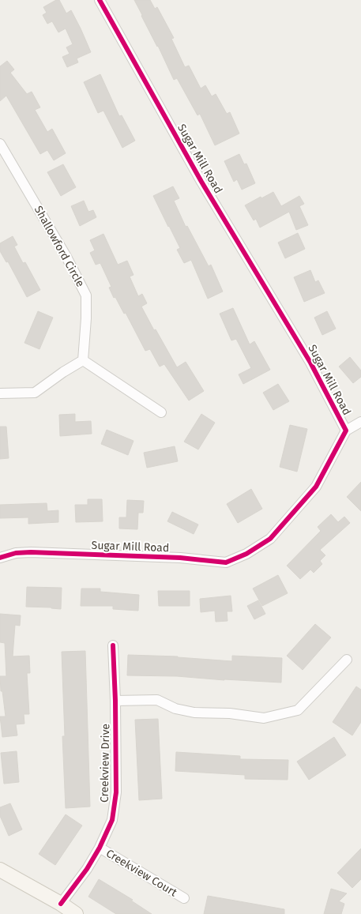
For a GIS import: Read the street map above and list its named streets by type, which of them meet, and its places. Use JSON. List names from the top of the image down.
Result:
{
  "streets": {
    "street": [
      "Sugar Mill Road",
      "Shallowford Circle",
      "Creekview Drive",
      "Creekview Court"
    ]
  },
  "crossings": [
    ["Creekview Drive", "Creekview Court"]
  ]
}
